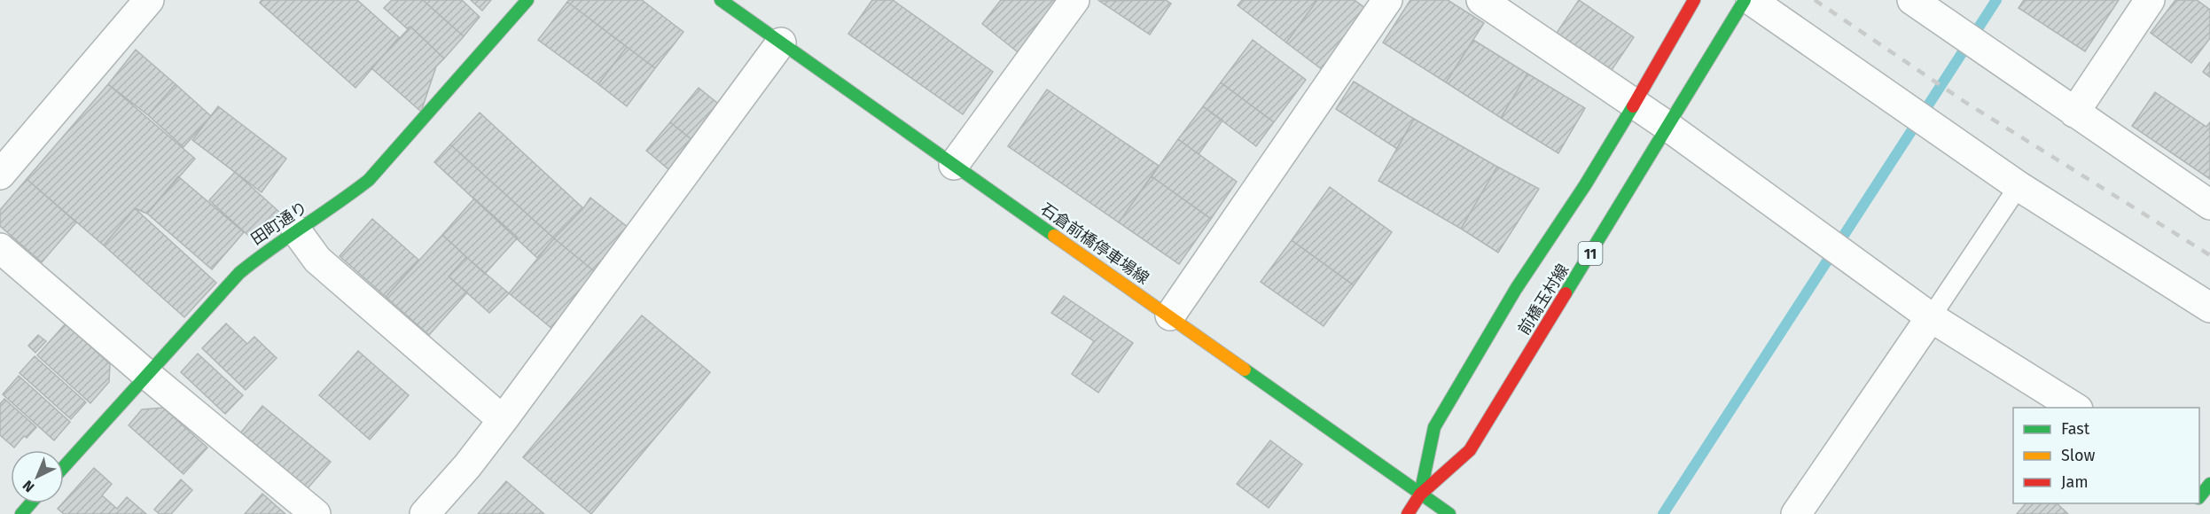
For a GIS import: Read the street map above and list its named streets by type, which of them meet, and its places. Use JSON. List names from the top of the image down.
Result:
{
  "streets": {
    "main road": [
      "田町通り",
      "石倉前橋停車場線",
      "11",
      "前橋玉村線"
    ]
  },
  "crossings": [
    ["石倉前橋停車場線", "前橋玉村線"]
  ],
  "legend": ["Fast", "Slow", "Jam"],
  "north": "bottom left"
}
